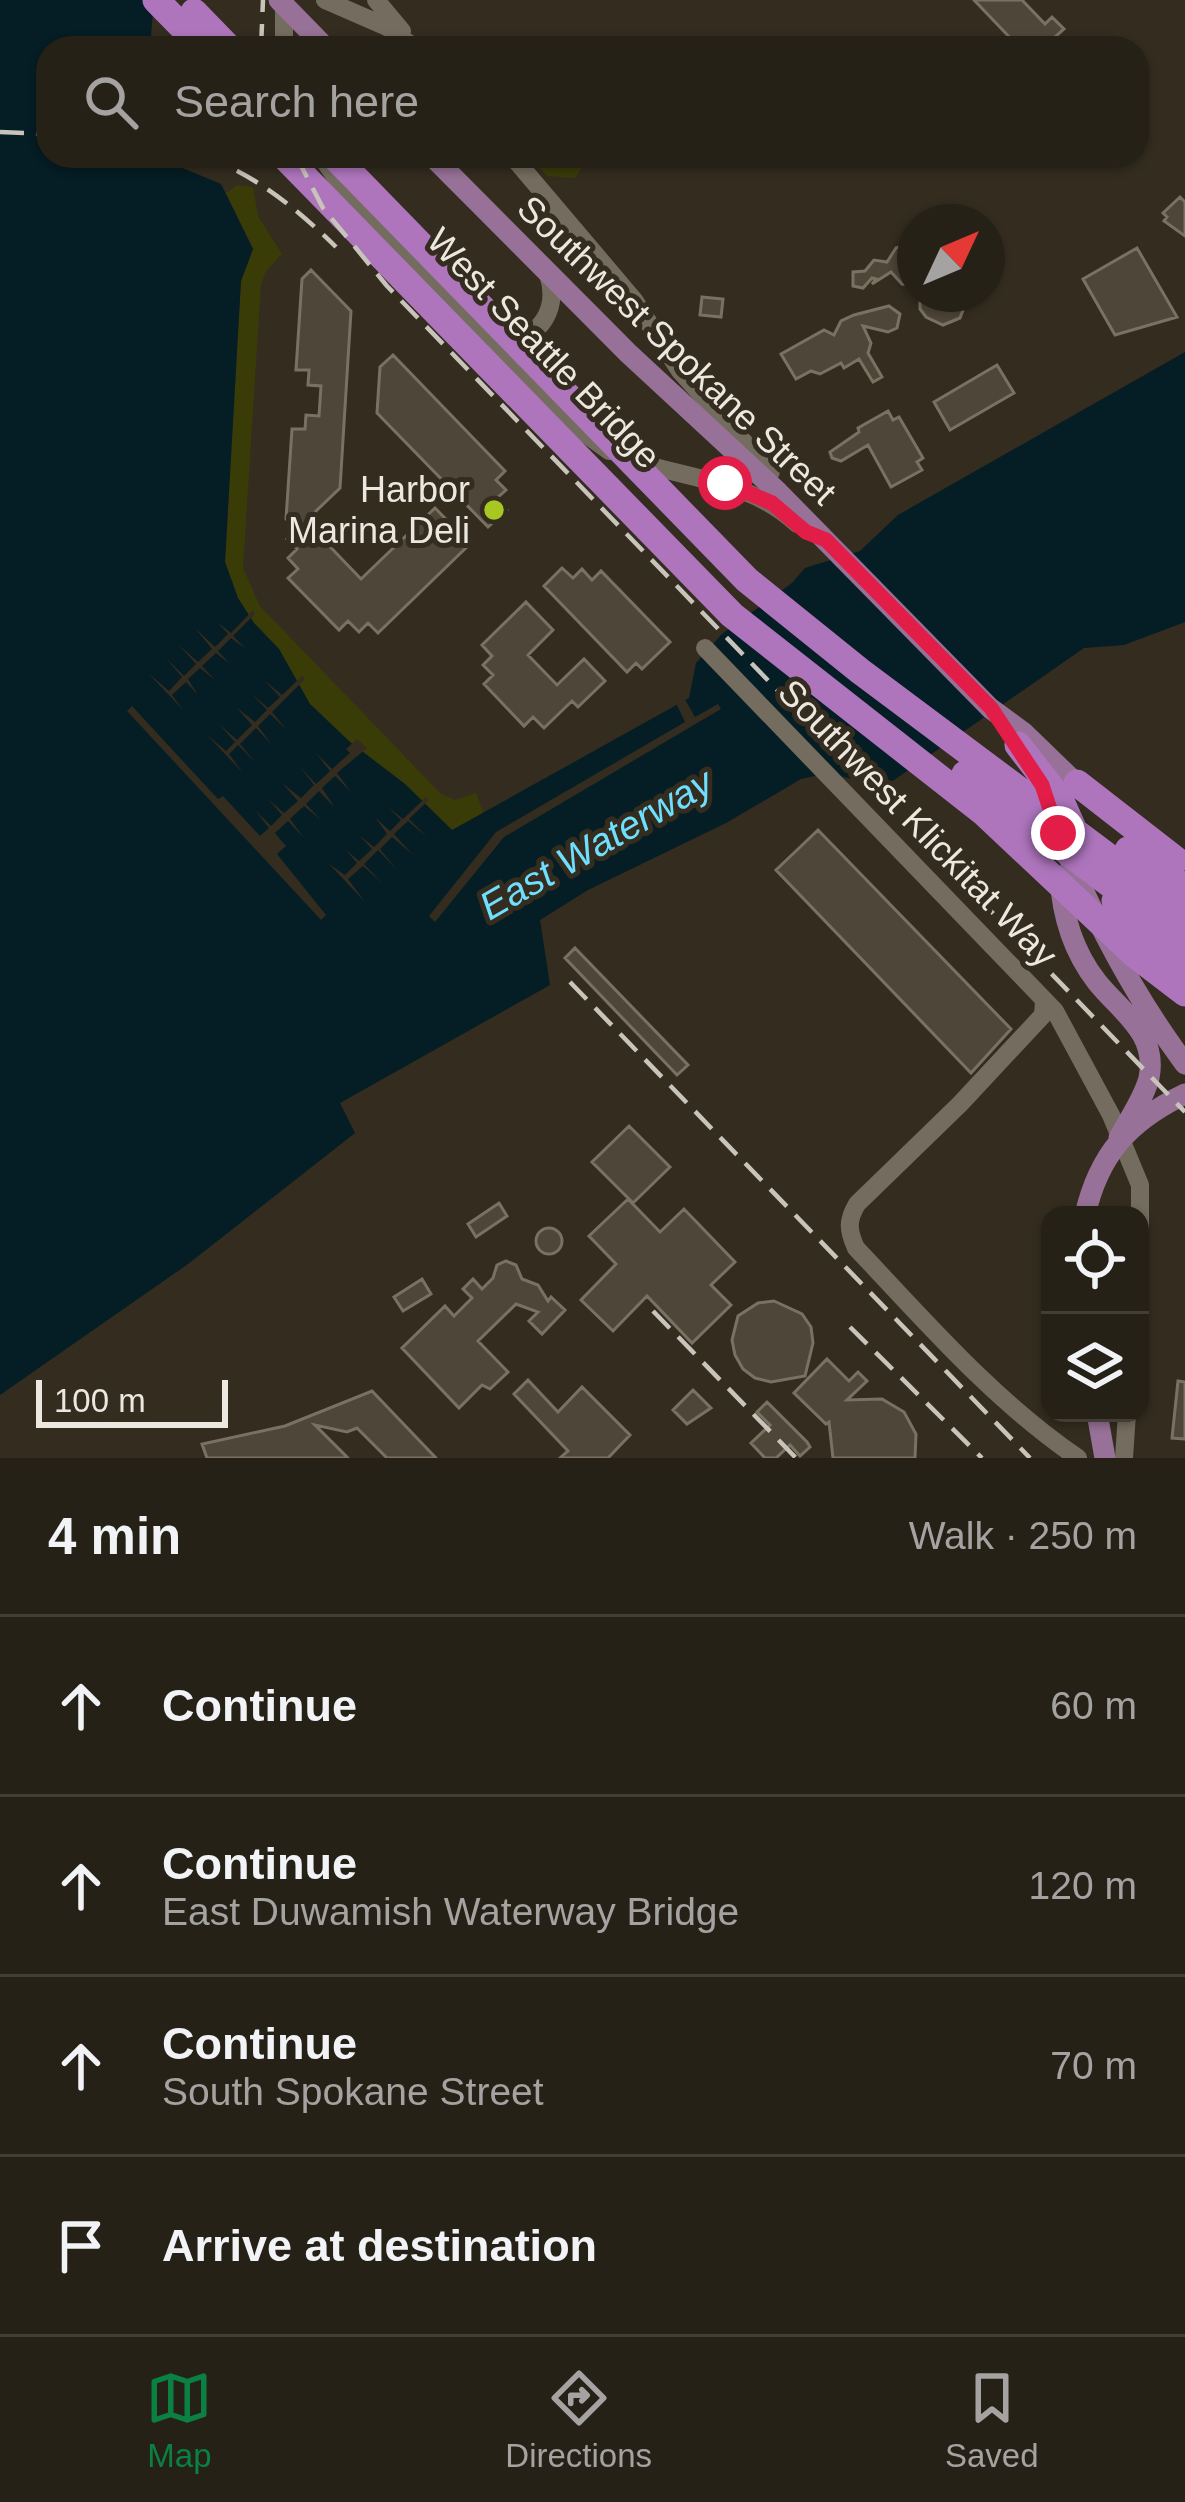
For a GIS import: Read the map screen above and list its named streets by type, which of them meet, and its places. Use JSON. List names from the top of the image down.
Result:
{
  "streets": {
    "highway": ["West Seattle Bridge"],
    "main road": ["Southwest Spokane Street"],
    "street": ["Southwest Klickitat Way"]
  },
  "water": ["East Waterway"],
  "places": ["Harbor Marina Deli"],
  "scale_bar": "100 m",
  "north": "top right",
  "page": {
    "search": "Search here",
    "scale": "100 m",
    "heading": ["4 min", "Walk · 250 m"],
    "list": [
      ["Continue", "60 m"],
      ["Continue", "East Duwamish Waterway Bridge", "120 m"],
      ["Continue", "South Spokane Street", "70 m"],
      "Arrive at destination"
    ],
    "nav": ["Map", "Directions", "Saved"]
  }
}
